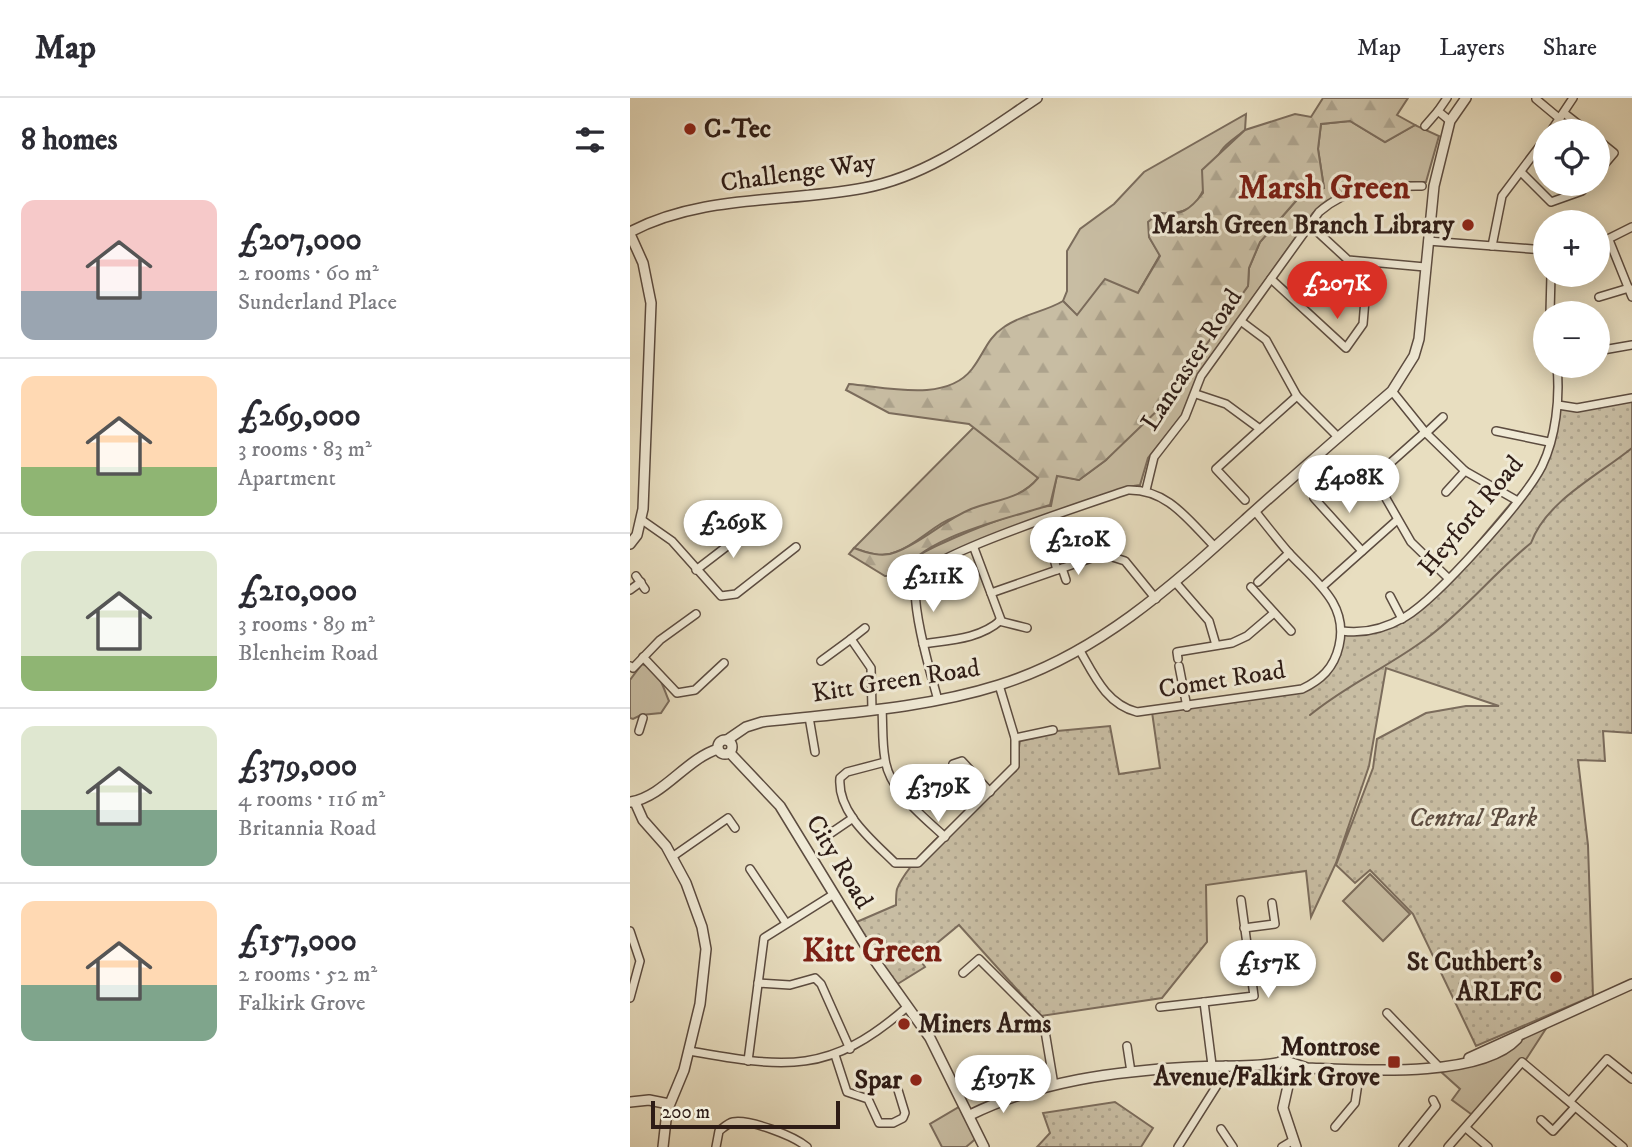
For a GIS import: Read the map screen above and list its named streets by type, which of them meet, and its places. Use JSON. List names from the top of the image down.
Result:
{
  "streets": {
    "street": [
      "Challenge Way",
      "Lancaster Road",
      "Heyford Road",
      "Comet Road",
      "Kitt Green Road",
      "City Road"
    ]
  },
  "crossings": [
    ["Heyford Road", "Comet Road"],
    ["Comet Road", "Kitt Green Road"],
    ["Kitt Green Road", "City Road"]
  ],
  "districts": ["Marsh Green", "Kitt Green"],
  "parks": ["Central Park"],
  "places": {
    "other": [
      "C-Tec",
      "Marsh Green Branch Library",
      "St Cuthbert's ARLFC",
      "Miners Arms",
      "Spar"
    ],
    "transit": ["Montrose Avenue/Falkirk Grove"]
  },
  "scale_bar": "200 m",
  "page": {
    "header": "Map",
    "nav": ["Map", "Layers", "Share"],
    "heading": "8 homes",
    "map_buttons": ["+", "−"],
    "list": [
      {
        "name": "£207,000",
        "note": "2 rooms · 60 m² · Sunderland Place"
      },
      {
        "name": "£269,000",
        "note": "3 rooms · 83 m² · Apartment"
      },
      {
        "name": "£210,000",
        "note": "3 rooms · 89 m² · Blenheim Road"
      },
      {
        "name": "£379,000",
        "note": "4 rooms · 116 m² · Britannia Road"
      },
      {
        "name": "£157,000",
        "note": "2 rooms · 52 m² · Falkirk Grove"
      }
    ],
    "price": [
      "£207K",
      "£408K",
      "£269K",
      "£210K",
      "£211K",
      "£379K",
      "£157K",
      "£197K"
    ],
    "scale": "200 m"
  }
}
